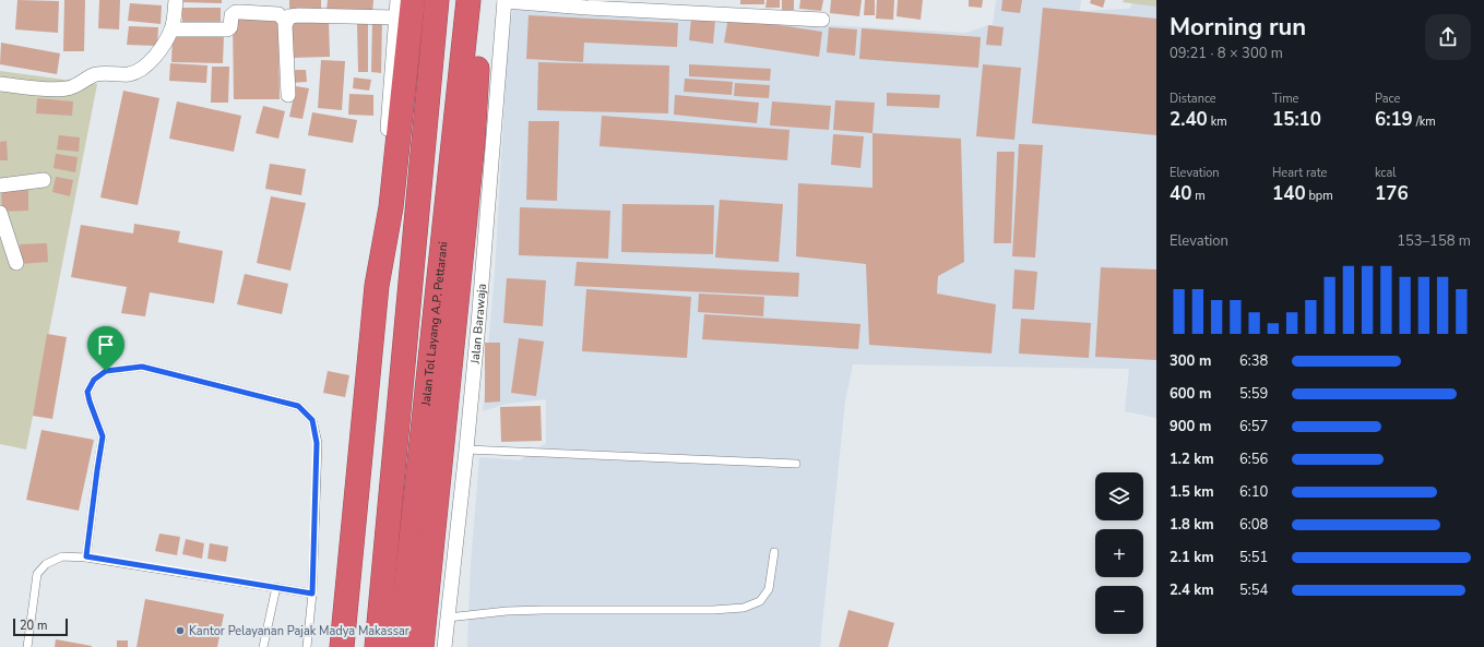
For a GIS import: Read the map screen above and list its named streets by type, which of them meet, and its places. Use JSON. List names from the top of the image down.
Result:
{
  "streets": {
    "highway": ["Jalan Tol Layang A.P. Pettarani"],
    "street": ["Jalan Barawaja"]
  },
  "places": ["Kantor Pelayanan Pajak Madya Makassar"],
  "scale_bar": "20 m",
  "page": {
    "heading": ["Morning run", "09:21 · 8 × 300 m"],
    "stats": [
      ["Distance", "2.40 km"],
      ["Time", "15:10"],
      ["Pace", "6:19 /km"],
      ["Elevation", "40 m"],
      ["Heart rate", "140 bpm"],
      ["kcal", "176"]
    ],
    "chart": ["Elevation", "153–158 m"],
    "list": [
      {
        "name": "300 m",
        "note": "6:38"
      },
      {
        "name": "600 m",
        "note": "5:59"
      },
      {
        "name": "900 m",
        "note": "6:57"
      },
      {
        "name": "1.2 km",
        "note": "6:56"
      },
      {
        "name": "1.5 km",
        "note": "6:10"
      },
      {
        "name": "1.8 km",
        "note": "6:08"
      },
      {
        "name": "2.1 km",
        "note": "5:51"
      },
      {
        "name": "2.4 km",
        "note": "5:54"
      }
    ],
    "map_buttons": ["+", "−"],
    "scale": "20 m"
  }
}
